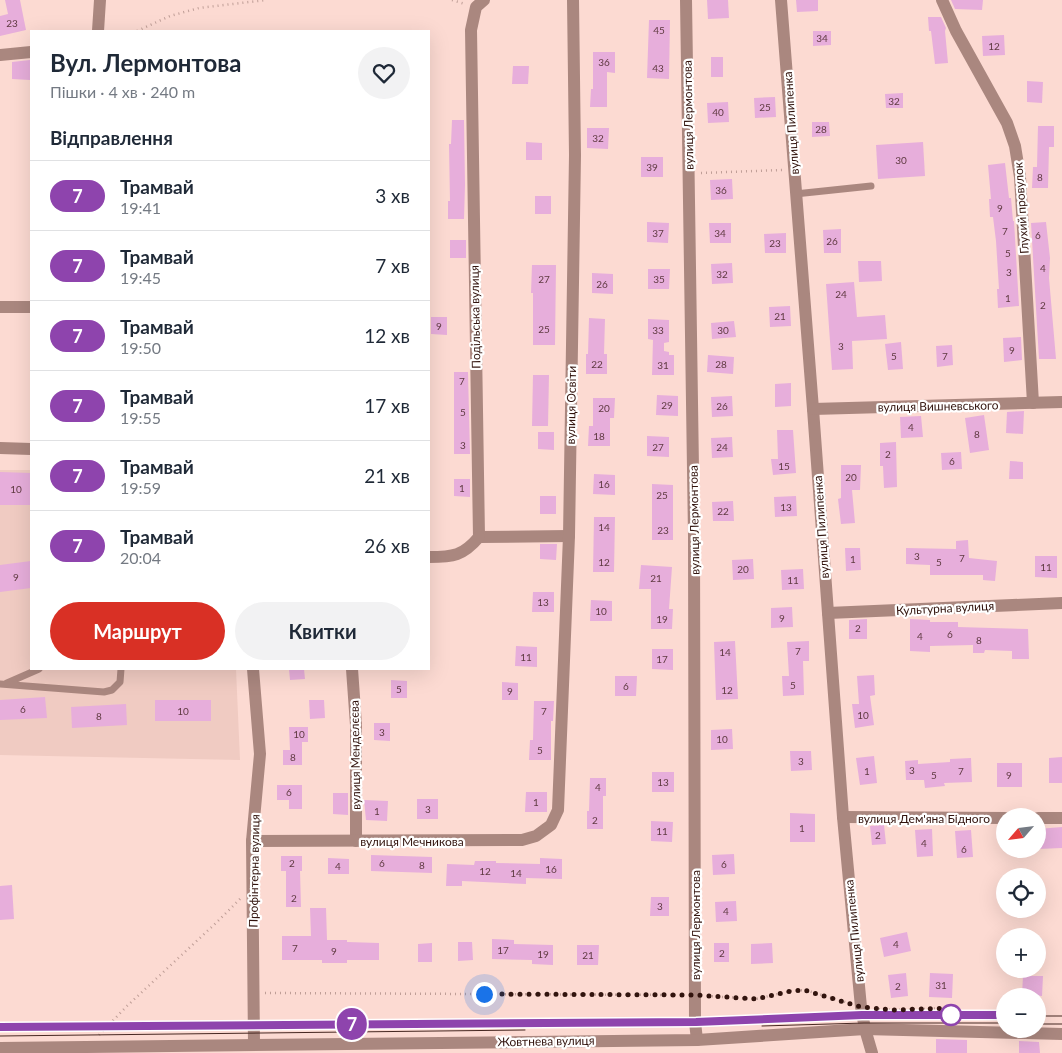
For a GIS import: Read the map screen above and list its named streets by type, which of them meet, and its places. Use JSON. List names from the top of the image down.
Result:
{
  "streets": {
    "street": [
      "вулиця Лермонтова",
      "вулиця Пилипенка",
      "Глухий провулок",
      "Подільська вулиця",
      "вулиця Освіти",
      "вулиця Вишневського",
      "Культурна вулиця",
      "вулиця Менделєєва",
      "вулиця Дем'яна Бідного",
      "вулиця Мечникова",
      "Профінтерна вулиця",
      "Жовтнева вулиця"
    ]
  },
  "crossings": [
    ["вулиця Лермонтова", "Жовтнева вулиця"],
    ["вулиця Пилипенка", "вулиця Вишневського"],
    ["вулиця Пилипенка", "Культурна вулиця"],
    ["вулиця Пилипенка", "вулиця Дем'яна Бідного"],
    ["вулиця Пилипенка", "Жовтнева вулиця"],
    ["Глухий провулок", "вулиця Вишневського"],
    ["вулиця Освіти", "вулиця Мечникова"],
    ["вулиця Менделєєва", "вулиця Мечникова"],
    ["вулиця Мечникова", "Профінтерна вулиця"],
    ["Профінтерна вулиця", "Жовтнева вулиця"]
  ],
  "lines": ["tram line 7"],
  "house_numbers": [
    "23",
    "45",
    "34",
    "12",
    "36",
    "43",
    "32",
    "25",
    "40",
    "28",
    "32",
    "30",
    "39",
    "8",
    "36",
    "9",
    "7",
    "37",
    "34",
    "6",
    "26",
    "23",
    "5",
    "4",
    "3",
    "32",
    "27",
    "35",
    "26",
    "24",
    "1",
    "2",
    "21",
    "9",
    "25",
    "33",
    "30",
    "3",
    "9",
    "5",
    "7",
    "22",
    "28",
    "31",
    "7",
    "29",
    "26",
    "20",
    "5",
    "4",
    "8",
    "18",
    "3",
    "27",
    "24",
    "2",
    "6",
    "15",
    "20",
    "16",
    "1",
    "10",
    "25",
    "13",
    "22",
    "14",
    "23",
    "3",
    "7",
    "1",
    "12",
    "5",
    "11",
    "20",
    "9",
    "21",
    "11",
    "13",
    "10",
    "9",
    "19",
    "2",
    "6",
    "4",
    "8",
    "7",
    "14",
    "11",
    "17",
    "5",
    "6",
    "5",
    "12",
    "9",
    "6",
    "10",
    "7",
    "10",
    "8",
    "3",
    "10",
    "10",
    "5",
    "8",
    "3",
    "3",
    "1",
    "7",
    "5",
    "9",
    "13",
    "4",
    "6",
    "1",
    "3",
    "1",
    "2",
    "1",
    "11",
    "2",
    "4",
    "6",
    "2",
    "6",
    "6",
    "8",
    "4",
    "16",
    "12",
    "14",
    "2",
    "3",
    "4",
    "4",
    "7",
    "17",
    "9",
    "2",
    "19",
    "21",
    "31",
    "2"
  ],
  "north": "bottom left",
  "page": {
    "on_map": "7",
    "heading": [
      ["Вул. Лермонтова", "Пішки · 4 хв · 240 m"],
      "Відправлення"
    ],
    "list": [
      {
        "mark": "7",
        "name": "Трамвай",
        "note": "19:41",
        "value": "3 хв"
      },
      {
        "mark": "7",
        "name": "Трамвай",
        "note": "19:45",
        "value": "7 хв"
      },
      {
        "mark": "7",
        "name": "Трамвай",
        "note": "19:50",
        "value": "12 хв"
      },
      {
        "mark": "7",
        "name": "Трамвай",
        "note": "19:55",
        "value": "17 хв"
      },
      {
        "mark": "7",
        "name": "Трамвай",
        "note": "19:59",
        "value": "21 хв"
      },
      {
        "mark": "7",
        "name": "Трамвай",
        "note": "20:04",
        "value": "26 хв"
      }
    ],
    "buttons": ["Маршрут", "Квитки"],
    "map_buttons": ["+", "−"]
  }
}
